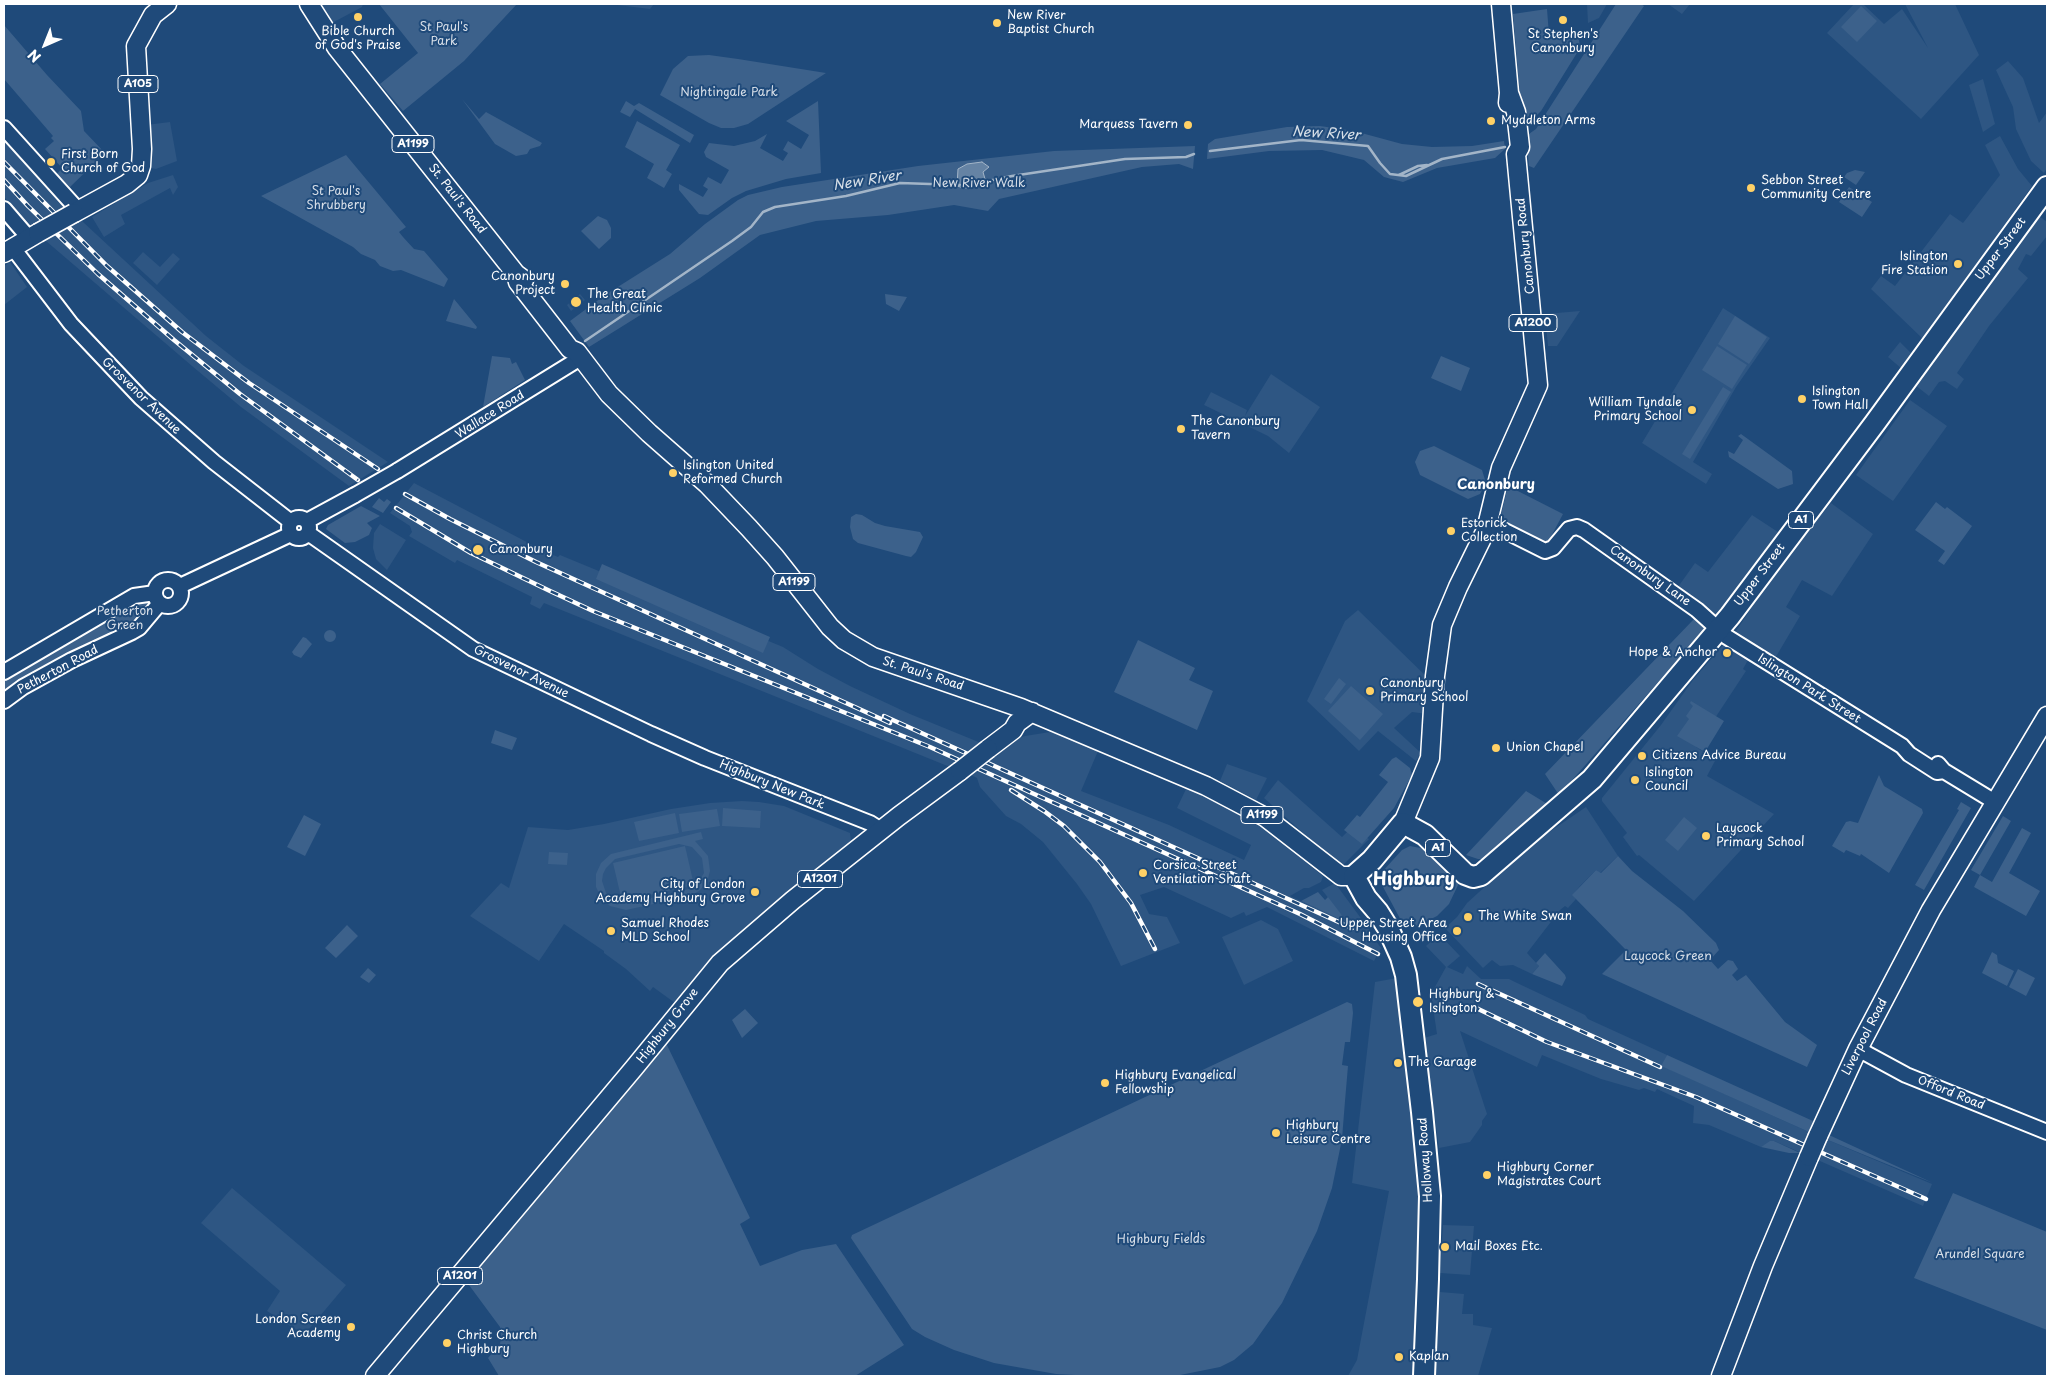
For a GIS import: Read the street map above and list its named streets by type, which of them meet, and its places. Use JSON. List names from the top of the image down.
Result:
{
  "streets": {
    "highway": ["Upper Street", "A1", "Holloway Road"],
    "main road": [
      "A105",
      "A1199",
      "St. Paul's Road",
      "Canonbury Road",
      "A1200",
      "A1201",
      "Highbury Grove",
      "Liverpool Road"
    ],
    "street": [
      "Grosvenor Avenue",
      "Wallace Road",
      "Canonbury Lane",
      "Petherton Road",
      "Islington Park Street",
      "Highbury New Park",
      "Offord Road"
    ]
  },
  "crossings": [
    ["A105", "Grosvenor Avenue"],
    ["St. Paul's Road", "Wallace Road"],
    ["St. Paul's Road", "Highbury Grove"],
    ["St. Paul's Road", "Holloway Road"],
    ["Canonbury Road", "Upper Street"],
    ["Canonbury Road", "Canonbury Lane"],
    ["Upper Street", "Canonbury Lane"],
    ["Upper Street", "Islington Park Street"],
    ["Grosvenor Avenue", "Wallace Road"],
    ["Grosvenor Avenue", "Highbury New Park"],
    ["Canonbury Lane", "Islington Park Street"],
    ["Islington Park Street", "Liverpool Road"],
    ["Highbury New Park", "Highbury Grove"],
    ["Liverpool Road", "Offord Road"]
  ],
  "districts": ["Canonbury", "Highbury"],
  "water": ["New River"],
  "parks": [
    "St Paul's Park",
    "Nightingale Park",
    "New River Walk",
    "St Paul's Shrubbery",
    "Petherton Green",
    "Laycock Green",
    "Highbury Fields",
    "Arundel Square"
  ],
  "places": [
    "Bible Church of God's Praise",
    "St Stephen's Canonbury",
    "New River Baptist Church",
    "Myddleton Arms",
    "Marquess Tavern",
    "First Born Church of God",
    "Sebbon Street Community Centre",
    "Islington Fire Station",
    "Canonbury Project",
    "The Great Health Clinic",
    "Islington Town Hall",
    "William Tyndale Primary School",
    "The Canonbury Tavern",
    "Islington United Reformed Church",
    "Estorick Collection",
    "Canonbury",
    "Hope & Anchor",
    "Canonbury Primary School",
    "Union Chapel",
    "Citizens Advice Bureau",
    "Islington Council",
    "Laycock Primary School",
    "Corsica Street Ventilation Shaft",
    "City of London Academy Highbury Grove",
    "The White Swan",
    "Samuel Rhodes MLD School",
    "Upper Street Area Housing Office",
    "Highbury & Islington",
    "The Garage",
    "Highbury Evangelical Fellowship",
    "Highbury Leisure Centre",
    "Highbury Corner Magistrates Court",
    "Mail Boxes Etc.",
    "London Screen Academy",
    "Christ Church Highbury",
    "Kaplan"
  ],
  "north": "bottom left"
}
